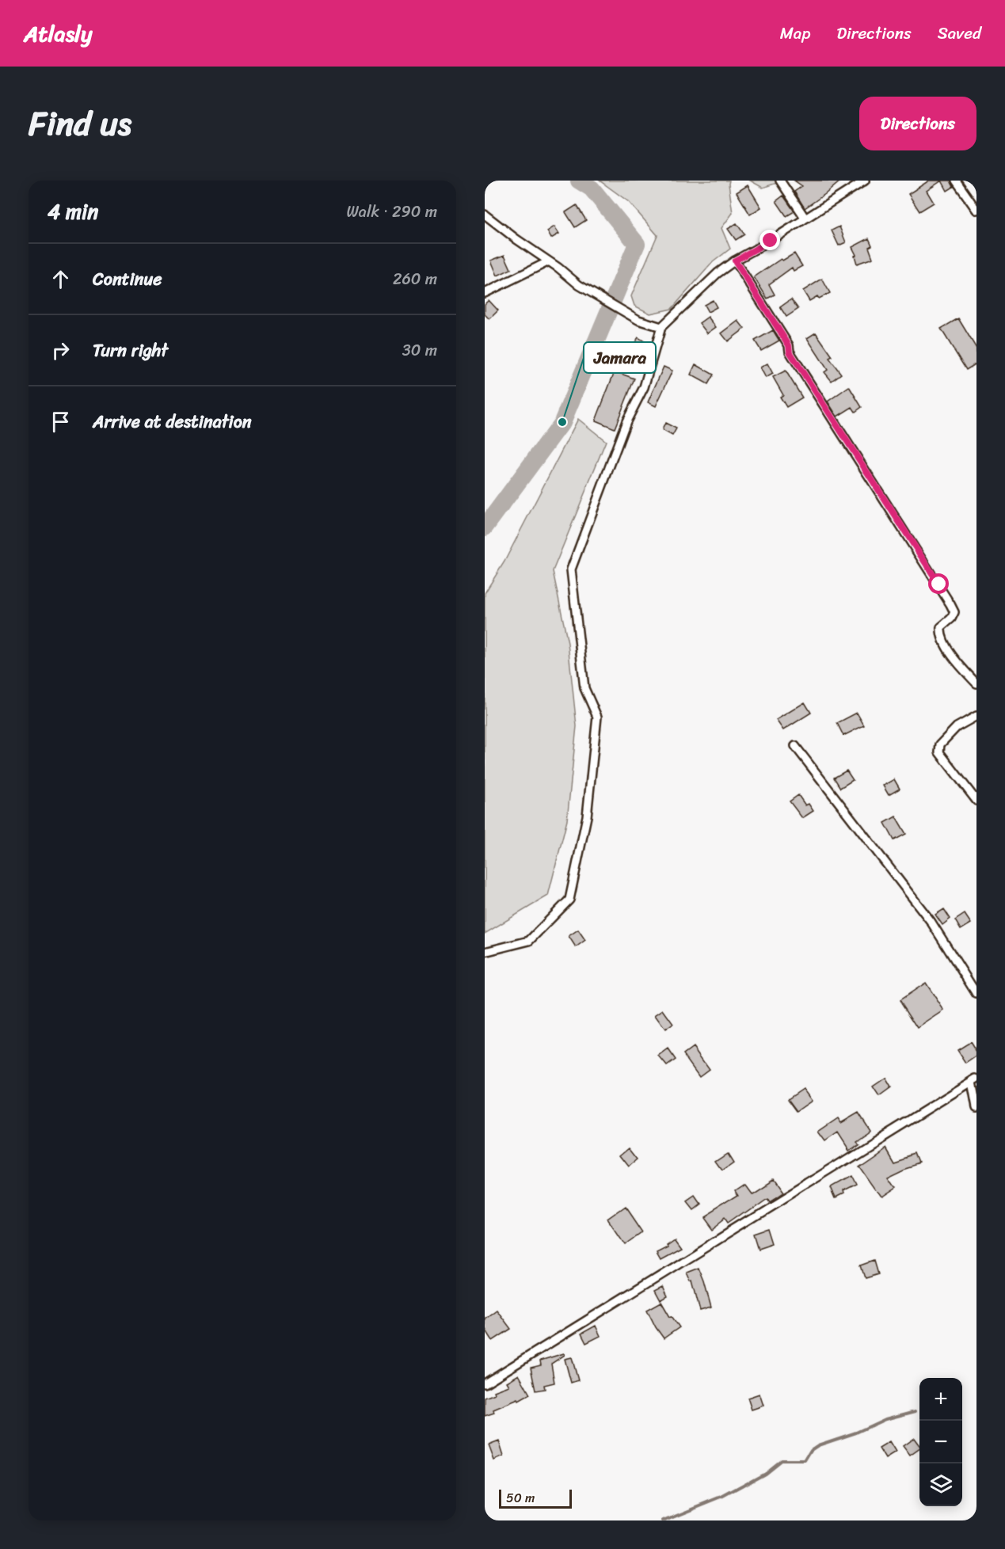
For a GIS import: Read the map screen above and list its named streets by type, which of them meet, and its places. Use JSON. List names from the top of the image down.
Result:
{
  "places": ["Jamara"],
  "scale_bar": "50 m",
  "page": {
    "header": "Atlasly",
    "nav": ["Map", "Directions", "Saved"],
    "title": "Find us",
    "buttons": "Directions",
    "heading": ["4 min", "Walk · 290 m"],
    "list": [
      ["Continue", "260 m"],
      ["Turn right", "30 m"],
      "Arrive at destination"
    ],
    "map_buttons": ["+", "−"],
    "scale": "50 m"
  }
}
